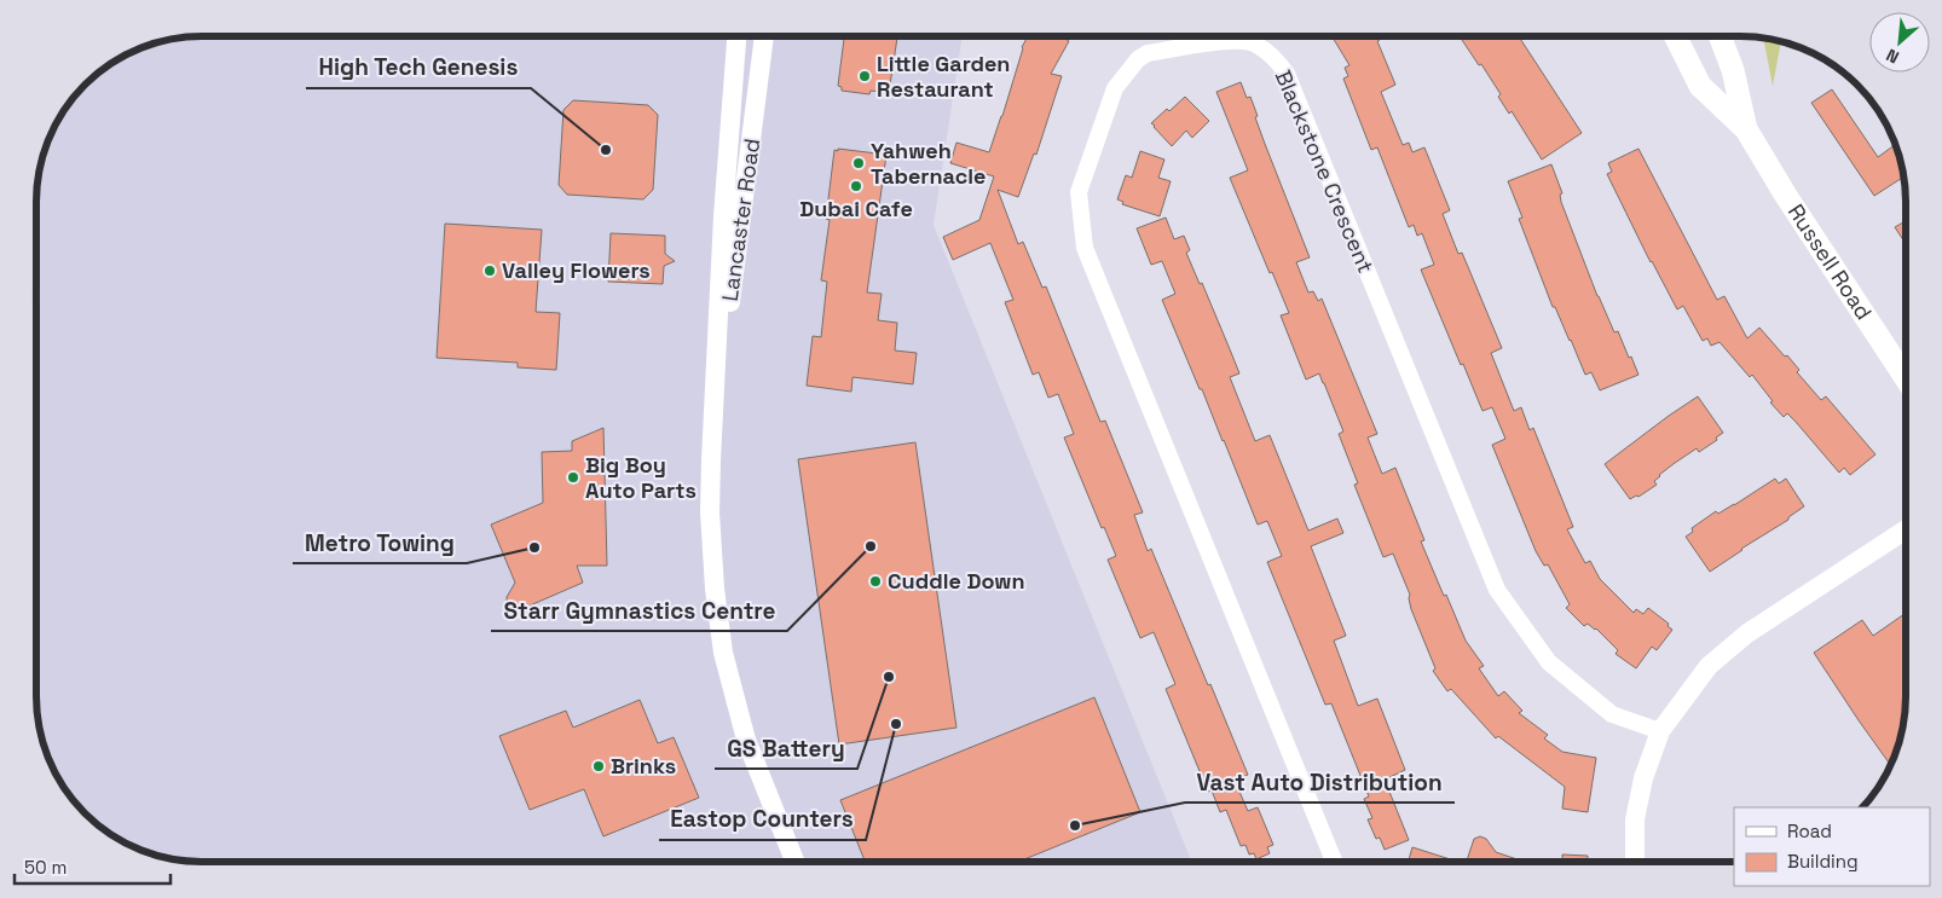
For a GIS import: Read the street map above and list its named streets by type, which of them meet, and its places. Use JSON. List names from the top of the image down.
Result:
{
  "streets": {
    "main road": ["Russell Road"],
    "street": ["Blackstone Crescent", "Lancaster Road"]
  },
  "places": [
    "Little Garden Restaurant",
    "High Tech Genesis",
    "Yahweh Tabernacle",
    "Dubai Cafe",
    "Valley Flowers",
    "Big Boy Auto Parts",
    "Starr Gymnastics Centre",
    "Metro Towing",
    "Cuddle Down",
    "GS Battery",
    "Eastop Counters",
    "Brinks",
    "Vast Auto Distribution"
  ],
  "legend": ["Road", "Building"],
  "scale_bar": "50 m",
  "north": "bottom left"
}
